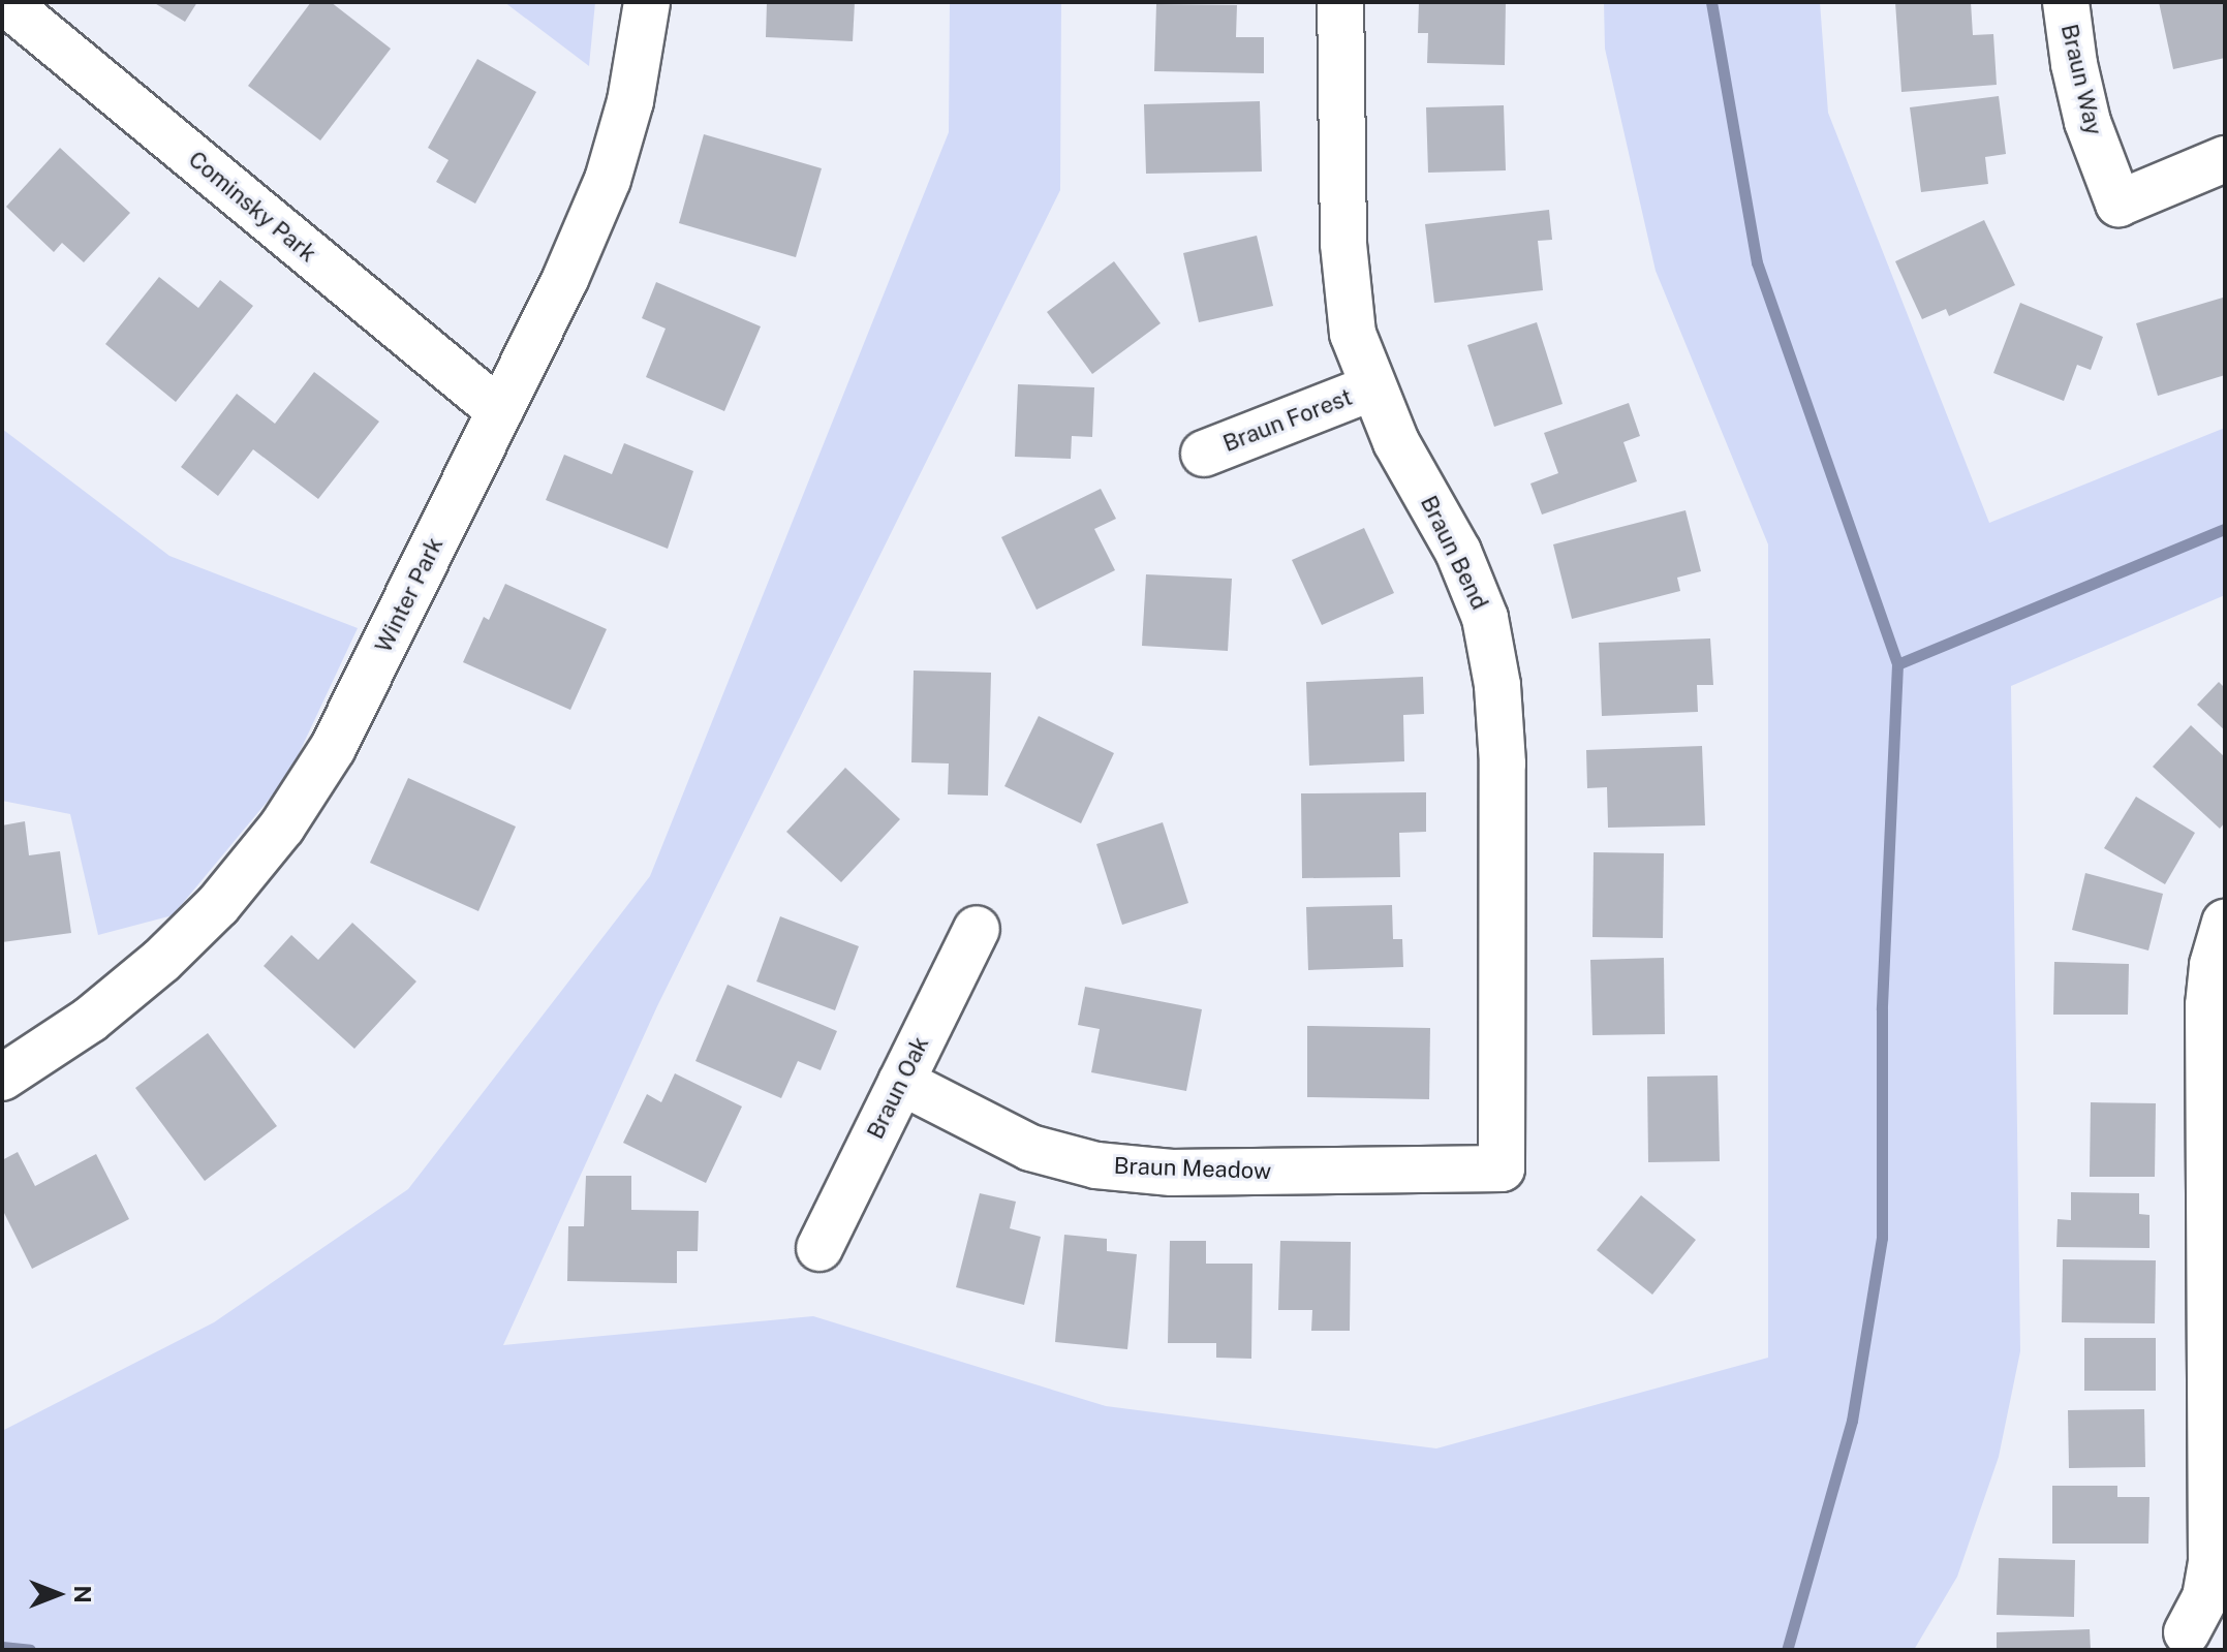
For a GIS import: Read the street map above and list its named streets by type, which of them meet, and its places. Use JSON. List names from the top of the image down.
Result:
{
  "streets": {
    "street": [
      "Braun Way",
      "Cominsky Park",
      "Braun Forest",
      "Braun Bend",
      "Winter Park",
      "Braun Oak",
      "Braun Meadow"
    ]
  },
  "crossings": [
    ["Cominsky Park", "Winter Park"],
    ["Braun Forest", "Braun Bend"],
    ["Braun Bend", "Braun Meadow"],
    ["Braun Oak", "Braun Meadow"]
  ],
  "north": "right"
}
